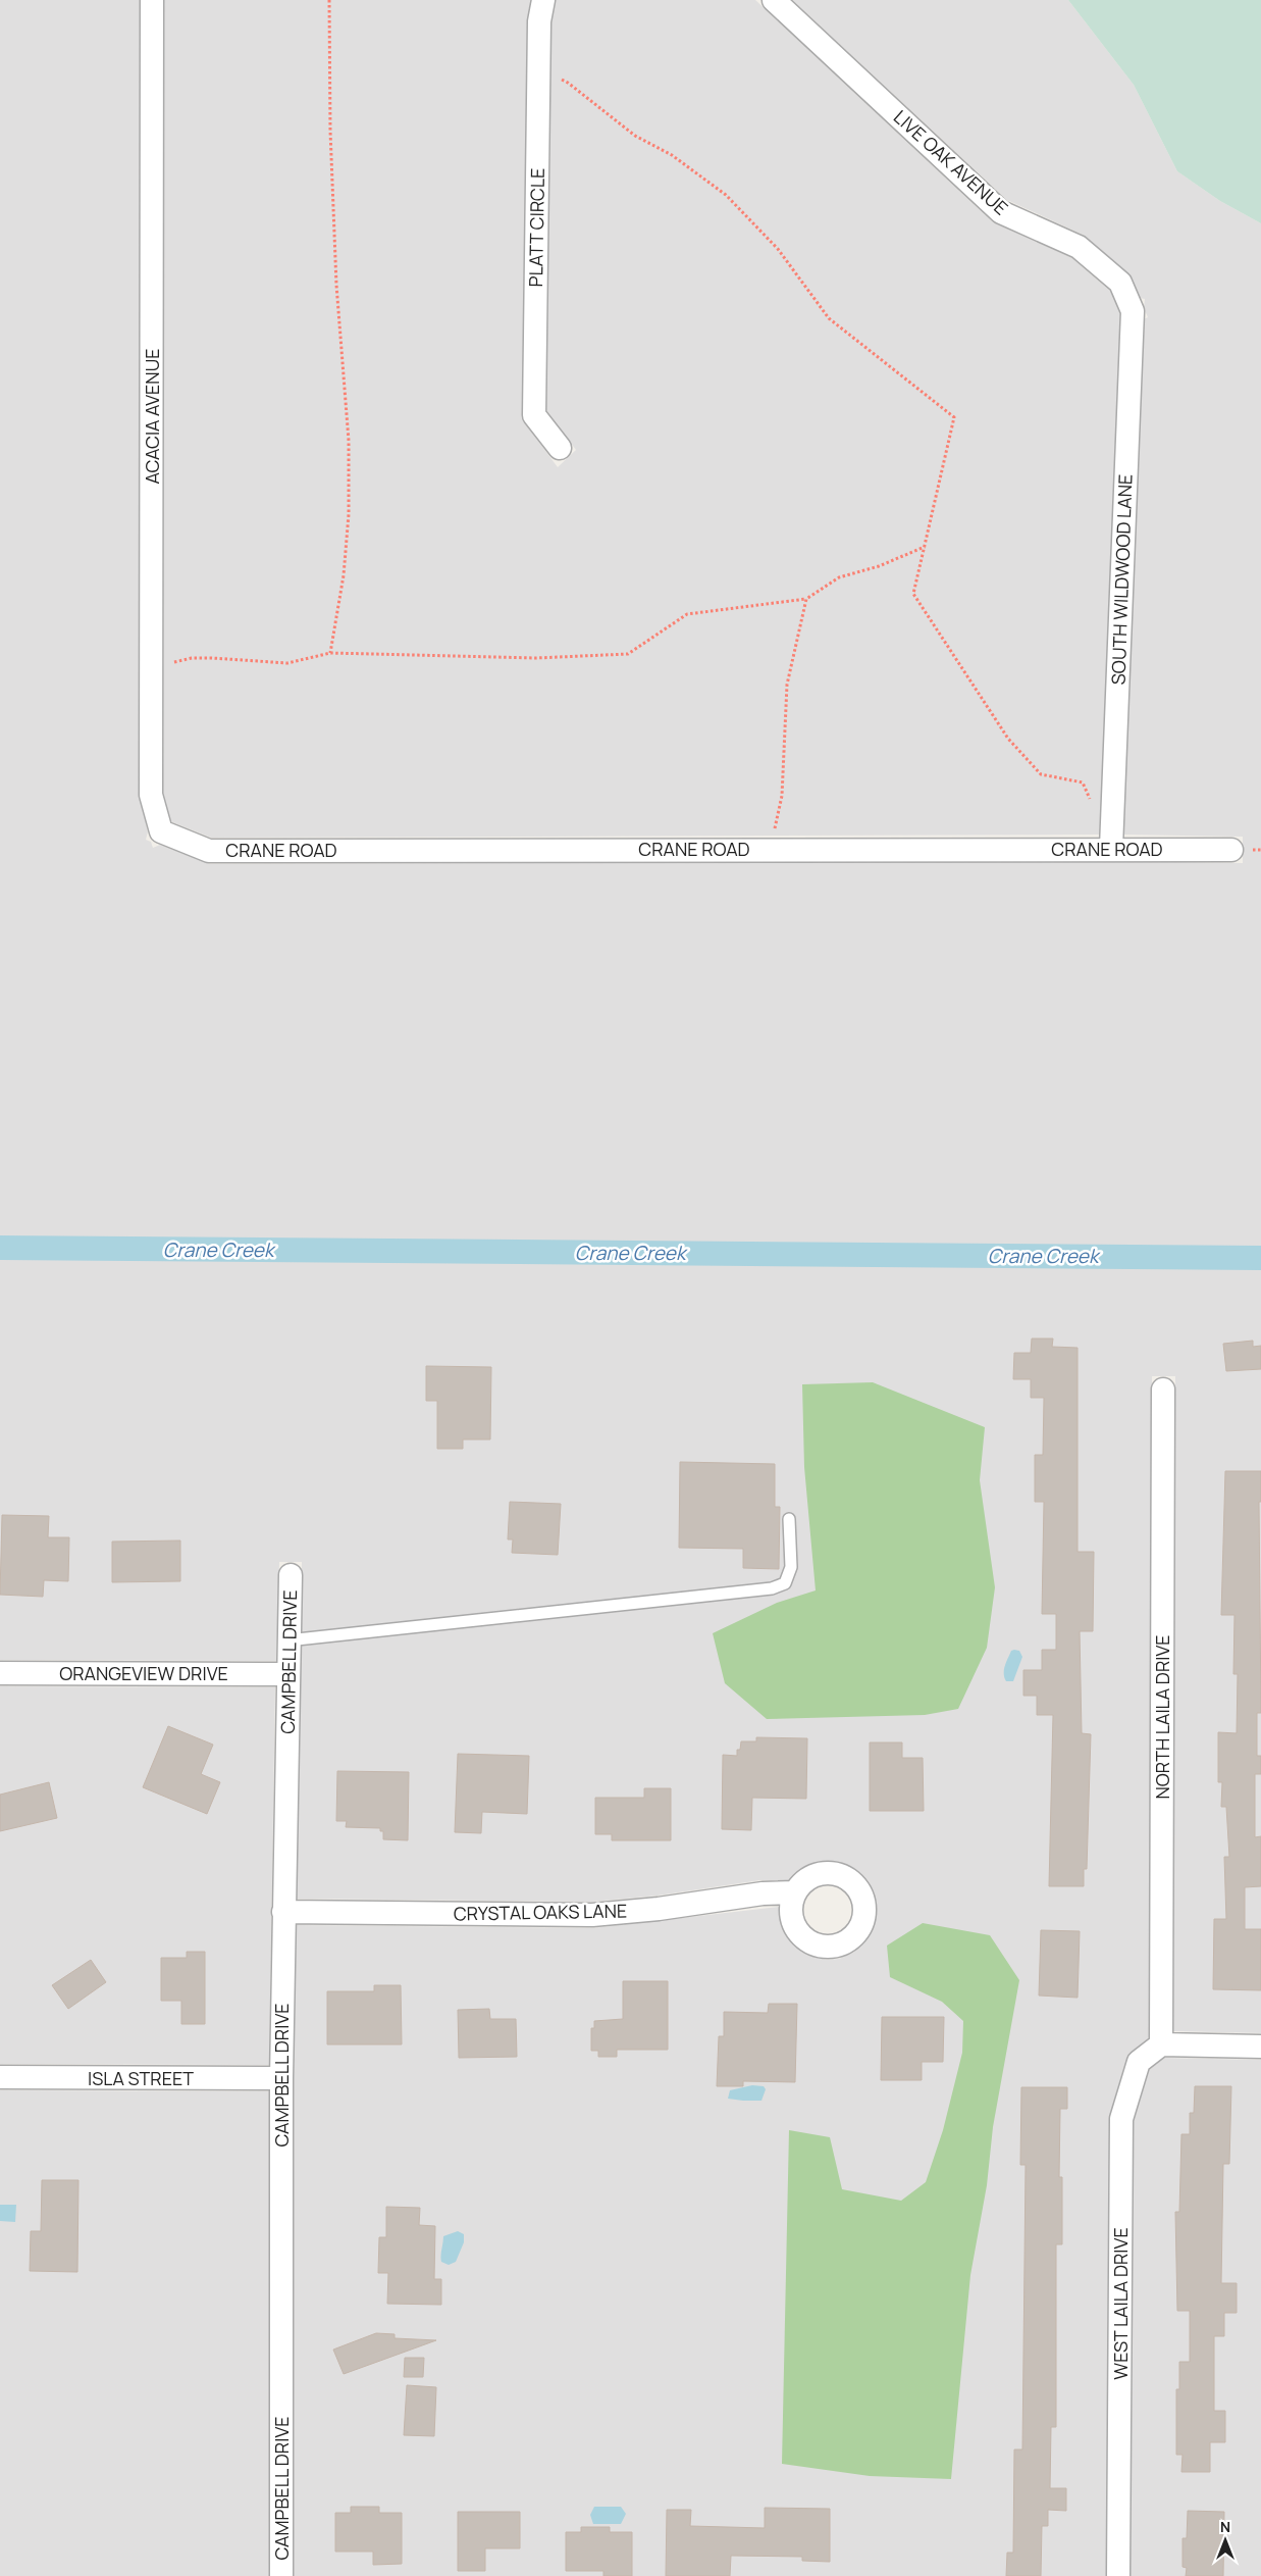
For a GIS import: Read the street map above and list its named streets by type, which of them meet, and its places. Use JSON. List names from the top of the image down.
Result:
{
  "streets": {
    "street": [
      "LIVE OAK AVENUE",
      "PLATT CIRCLE",
      "ACACIA AVENUE",
      "SOUTH WILDWOOD LANE",
      "CRANE ROAD",
      "CAMPBELL DRIVE",
      "ORANGEVIEW DRIVE",
      "NORTH LAILA DRIVE",
      "CRYSTAL OAKS LANE",
      "ISLA STREET",
      "WEST LAILA DRIVE"
    ]
  },
  "crossings": [
    ["LIVE OAK AVENUE", "SOUTH WILDWOOD LANE"],
    ["ACACIA AVENUE", "CRANE ROAD"],
    ["SOUTH WILDWOOD LANE", "CRANE ROAD"],
    ["CAMPBELL DRIVE", "ORANGEVIEW DRIVE"],
    ["CAMPBELL DRIVE", "CRYSTAL OAKS LANE"],
    ["CAMPBELL DRIVE", "ISLA STREET"],
    ["NORTH LAILA DRIVE", "WEST LAILA DRIVE"]
  ],
  "water": ["Crane Creek"],
  "north": "top"
}
